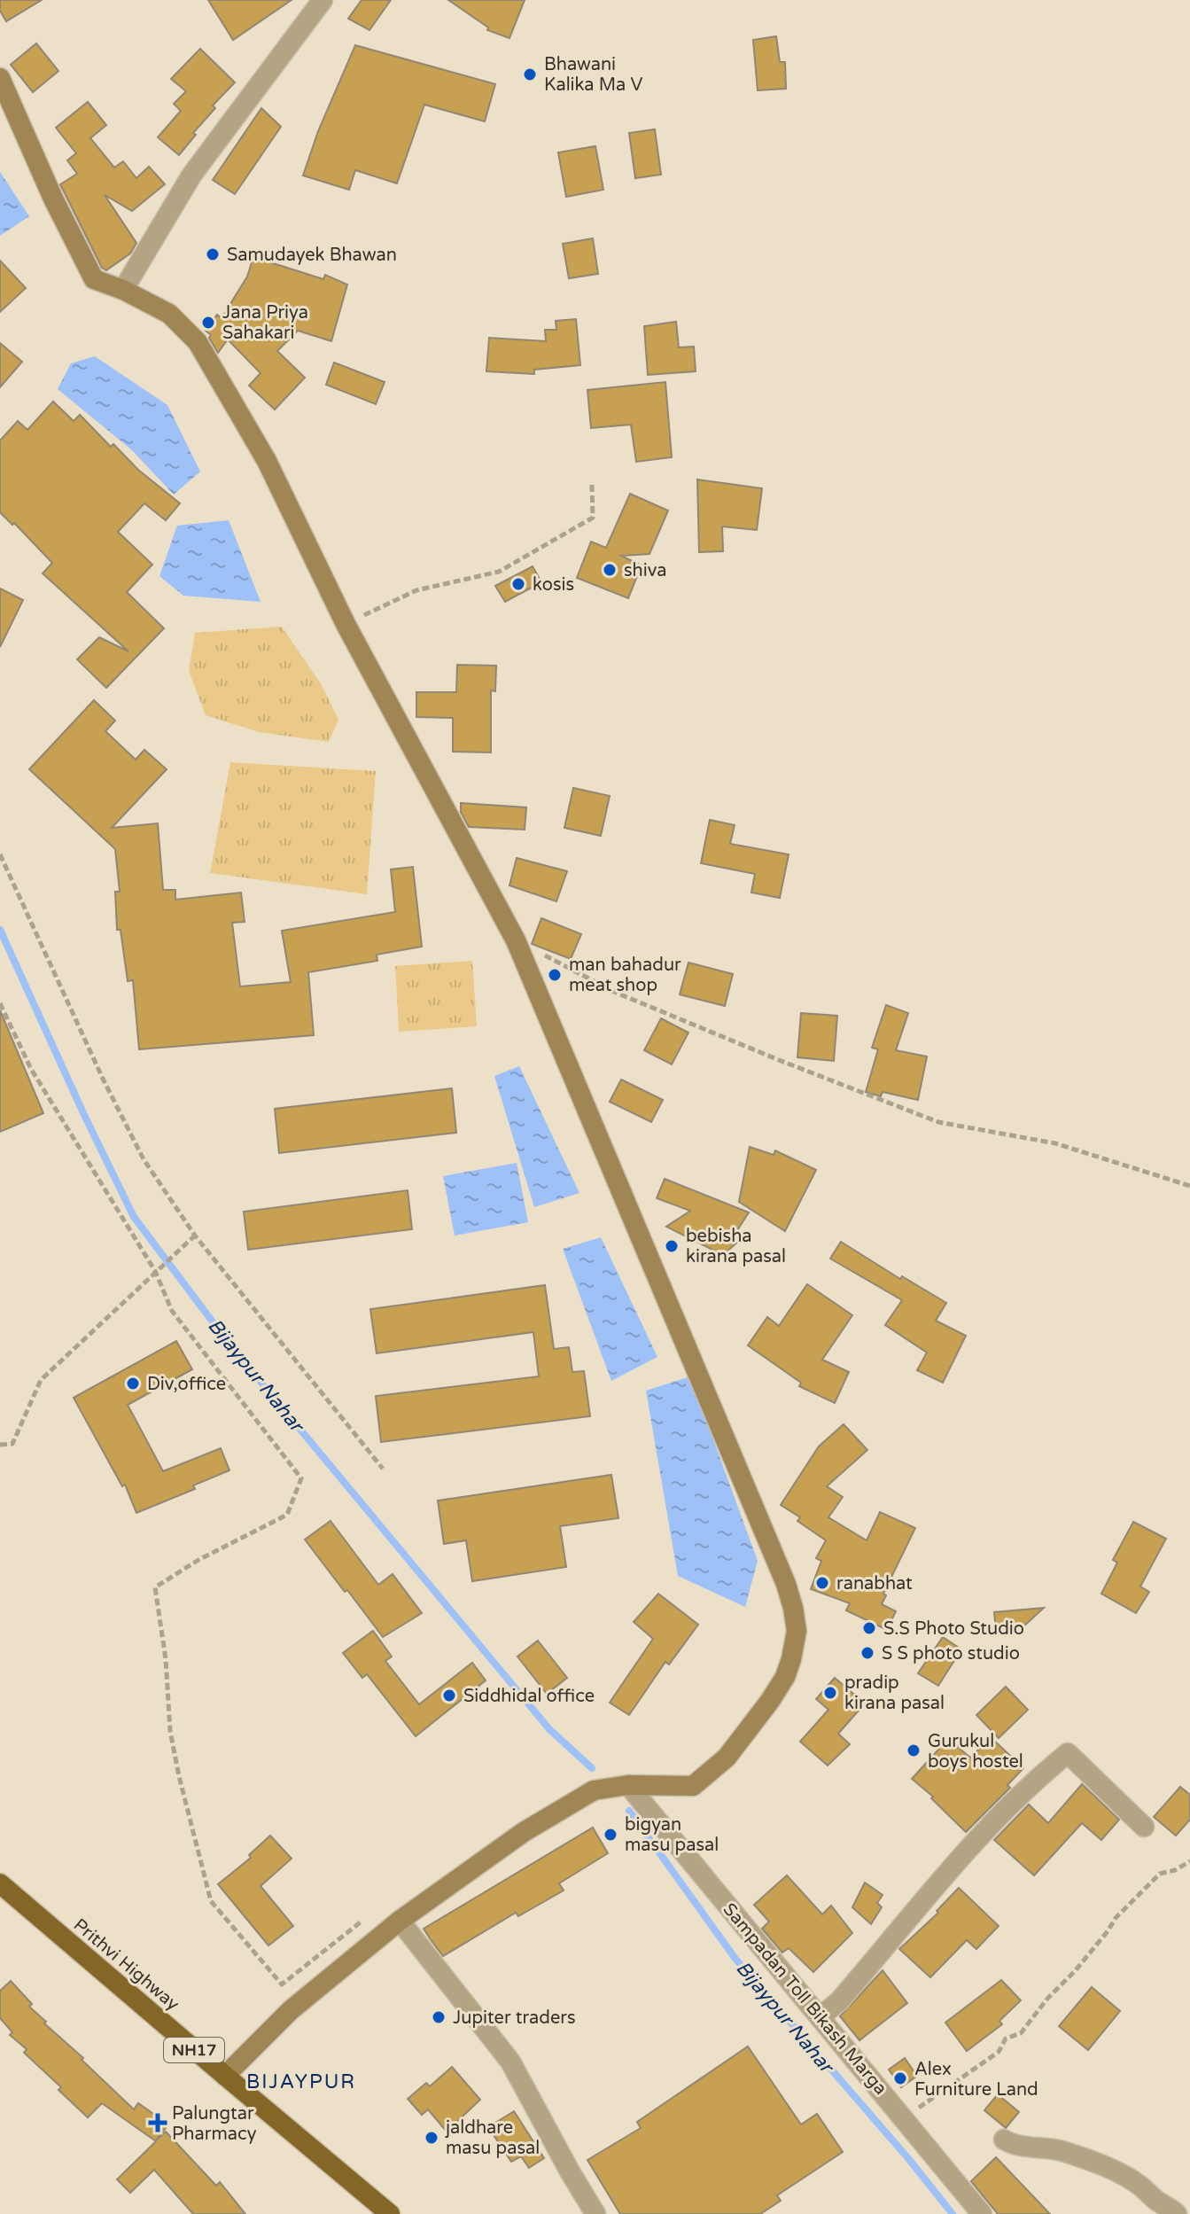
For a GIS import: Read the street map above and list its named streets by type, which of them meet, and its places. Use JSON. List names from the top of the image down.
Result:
{
  "streets": {
    "highway": ["Prithvi Highway", "NH17"],
    "street": ["Sampadan Toll Bikash Marga"]
  },
  "districts": ["BIJAYPUR"],
  "water": ["Bijaypur Nahar"],
  "places": {
    "other": [
      "Bhawani Kalika Ma V",
      "Samudayek Bhawan",
      "Jana Priya Sahakari",
      "shiva",
      "kosis",
      "man bahadur meat shop",
      "bebisha kirana pasal",
      "Div,office",
      "ranabhat",
      "S.S Photo Studio",
      "S S photo studio",
      "pradip kirana pasal",
      "Siddhidal office",
      "Gurukul boys hostel",
      "bigyan masu pasal",
      "Jupiter traders",
      "Alex Furniture Land",
      "jaldhare masu pasal"
    ],
    "health": ["Palungtar Pharmacy"]
  }
}
